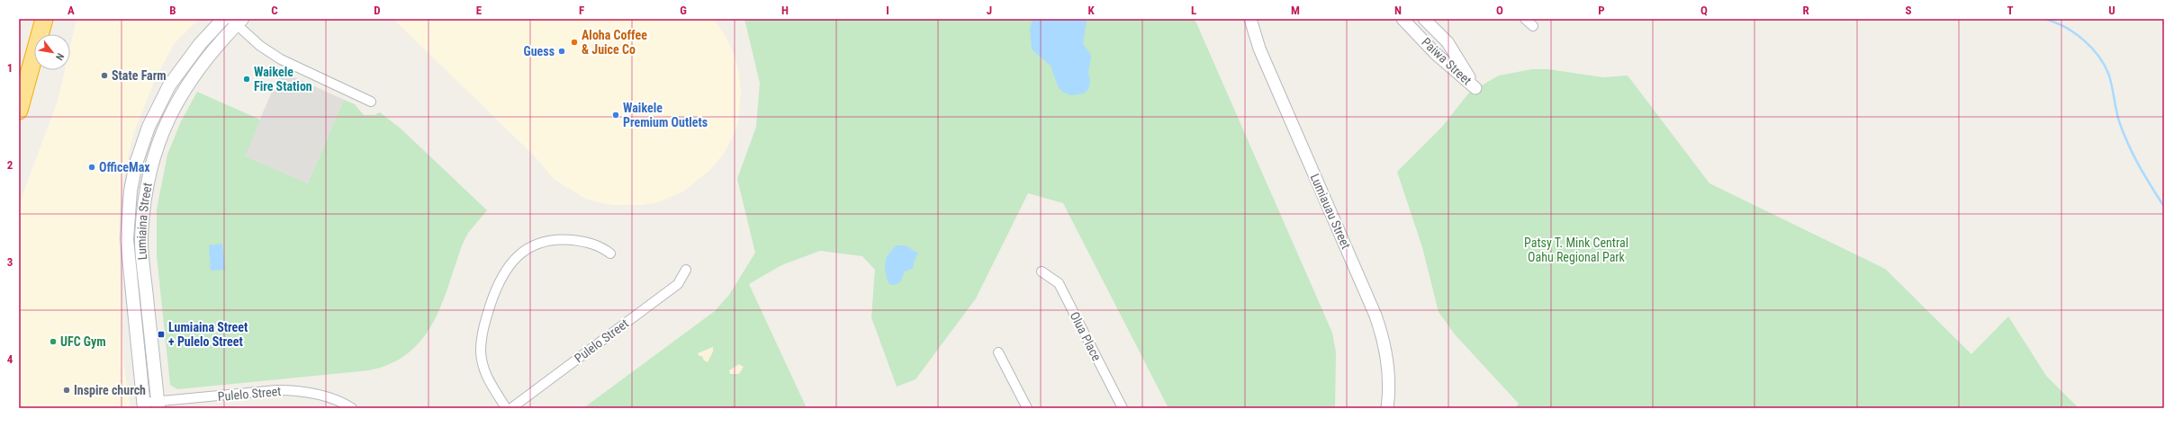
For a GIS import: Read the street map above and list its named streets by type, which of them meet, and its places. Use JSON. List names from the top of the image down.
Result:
{
  "streets": {
    "main road": ["Lumiaina Street"],
    "street": [
      "Paiwa Street",
      "Lumiauau Street",
      "Olua Place",
      "Pulelo Street"
    ]
  },
  "crossings": [
    ["Lumiaina Street", "Pulelo Street"]
  ],
  "parks": ["Patsy T. Mink Central Oahu Regional Park"],
  "places": {
    "other": [
      "Aloha Coffee & Juice Co",
      "Guess",
      "State Farm",
      "Waikele Fire Station",
      "Waikele Premium Outlets",
      "OfficeMax",
      "UFC Gym",
      "Inspire church"
    ],
    "transit": ["Lumiaina Street + Pulelo Street"]
  },
  "north": "bottom right",
  "grid": {
    "columns": [
      "A",
      "B",
      "C",
      "D",
      "E",
      "F",
      "G",
      "H",
      "I",
      "J",
      "K",
      "L",
      "M",
      "N",
      "O",
      "P",
      "Q",
      "R",
      "S",
      "T",
      "U"
    ],
    "rows": [
      "1",
      "2",
      "3",
      "4"
    ]
  }
}
